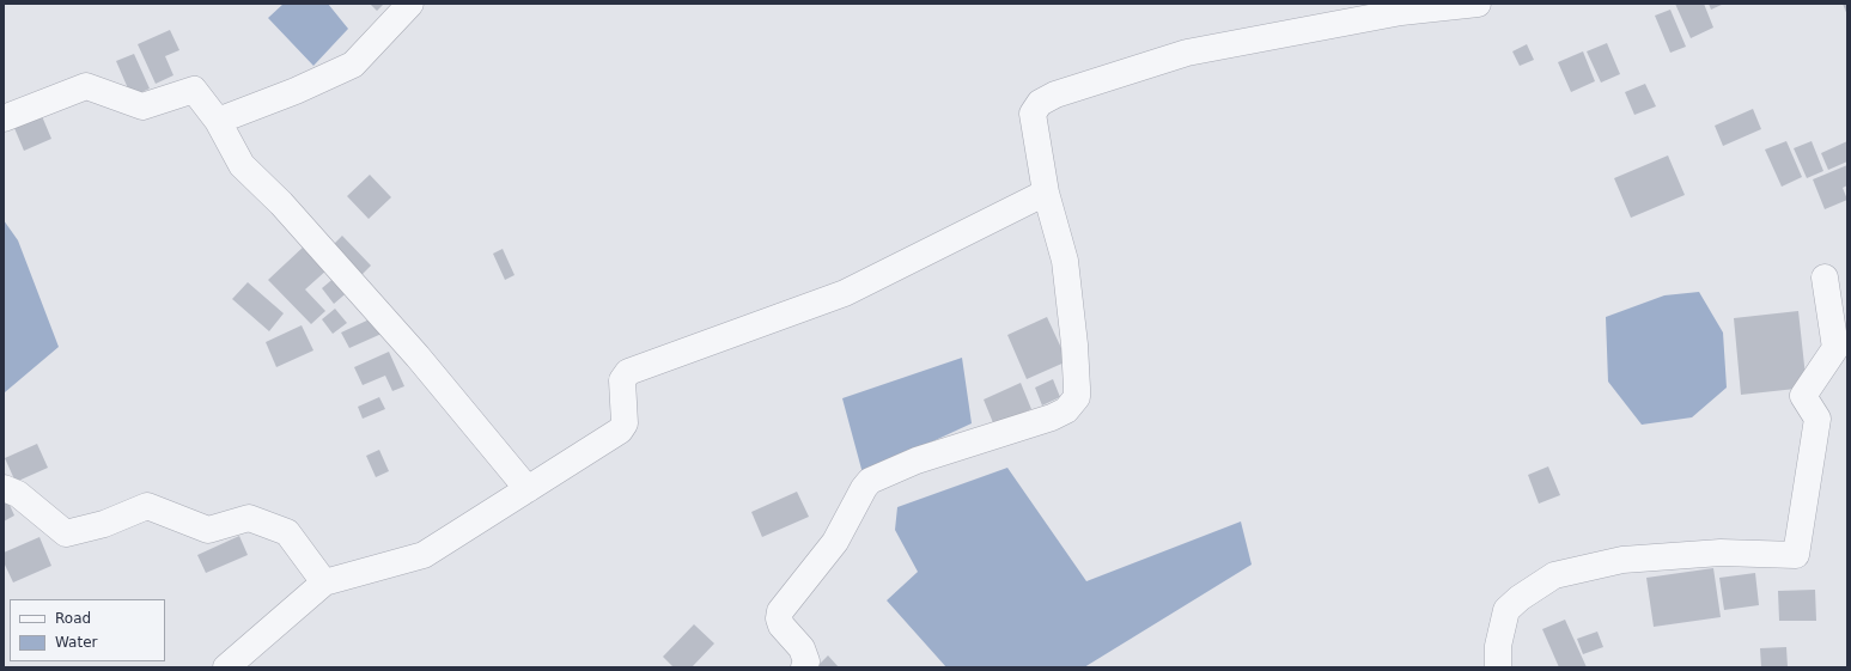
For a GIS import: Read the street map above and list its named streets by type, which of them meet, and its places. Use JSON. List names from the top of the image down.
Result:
{
  "legend": ["Road", "Water"]
}
